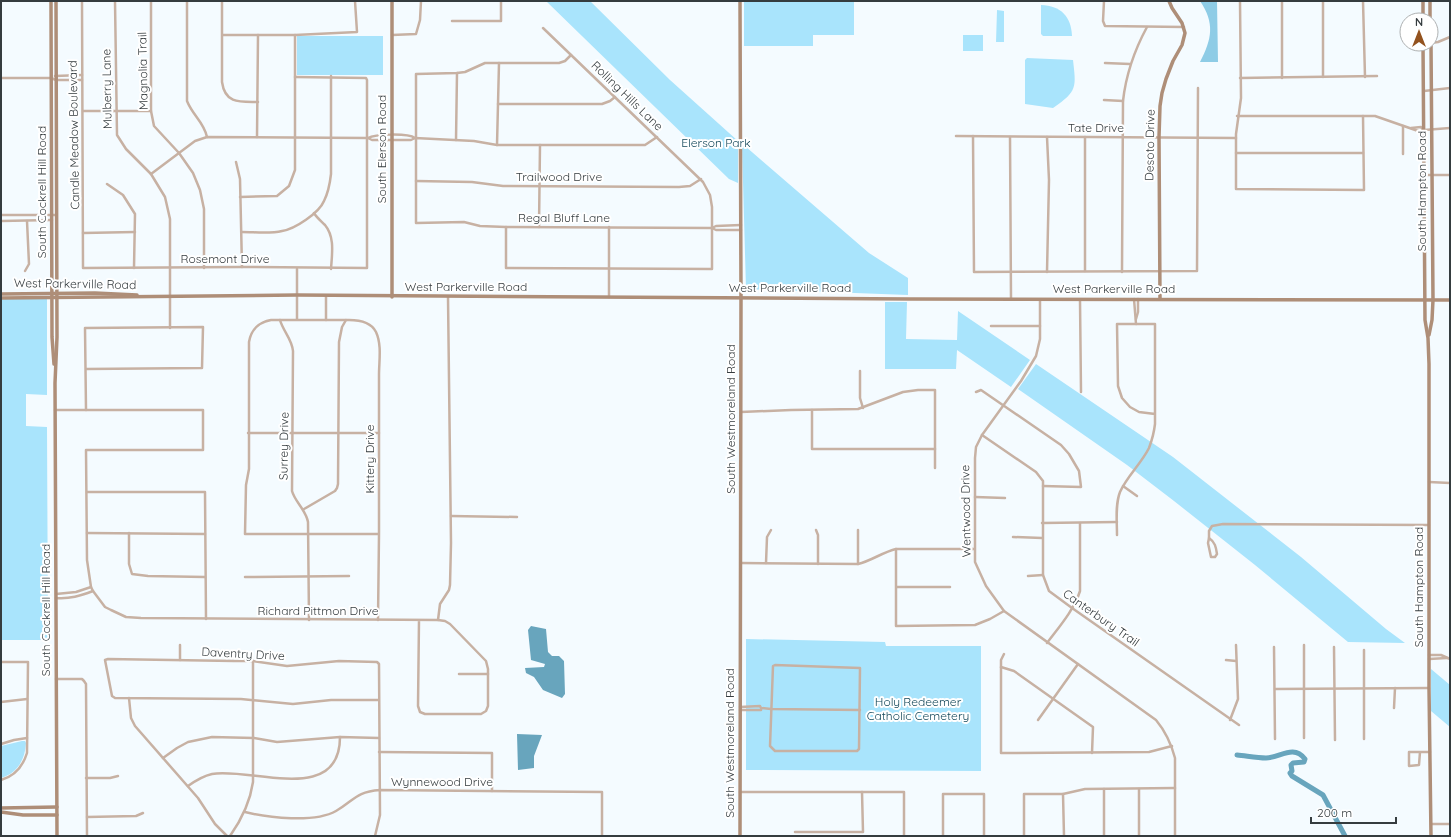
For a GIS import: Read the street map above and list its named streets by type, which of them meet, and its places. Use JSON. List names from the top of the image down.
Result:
{
  "streets": {
    "main road": [
      "Desoto Drive",
      "South Elerson Road",
      "South Hampton Road",
      "South Cockrell Hill Road",
      "West Parkerville Road",
      "South Westmoreland Road"
    ],
    "street": [
      "Magnolia Trail",
      "Mulberry Lane",
      "Rolling Hills Lane",
      "Tate Drive",
      "Candle Meadow Boulevard",
      "Trailwood Drive",
      "Regal Bluff Lane",
      "Rosemont Drive",
      "Surrey Drive",
      "Kittery Drive",
      "Wentwood Drive",
      "Richard Pittmon Drive",
      "Canterbury Trail",
      "Daventry Drive",
      "Wynnewood Drive"
    ]
  },
  "crossings": [
    ["Magnolia Trail", "Rosemont Drive"],
    ["Mulberry Lane", "Rosemont Drive"],
    ["Mulberry Lane", "West Parkerville Road"],
    ["Rolling Hills Lane", "Trailwood Drive"],
    ["Rolling Hills Lane", "Regal Bluff Lane"],
    ["Tate Drive", "Desoto Drive"],
    ["Candle Meadow Boulevard", "Rosemont Drive"],
    ["Desoto Drive", "West Parkerville Road"],
    ["South Elerson Road", "West Parkerville Road"],
    ["Trailwood Drive", "Regal Bluff Lane"],
    ["South Hampton Road", "West Parkerville Road"],
    ["South Cockrell Hill Road", "West Parkerville Road"],
    ["Regal Bluff Lane", "South Westmoreland Road"],
    ["West Parkerville Road", "South Westmoreland Road"],
    ["West Parkerville Road", "Wentwood Drive"],
    ["Surrey Drive", "Richard Pittmon Drive"],
    ["Kittery Drive", "Richard Pittmon Drive"]
  ],
  "parks": ["Elerson Park", "Holy Redeemer Catholic Cemetery"],
  "scale_bar": "200 m",
  "north": "top"
}
